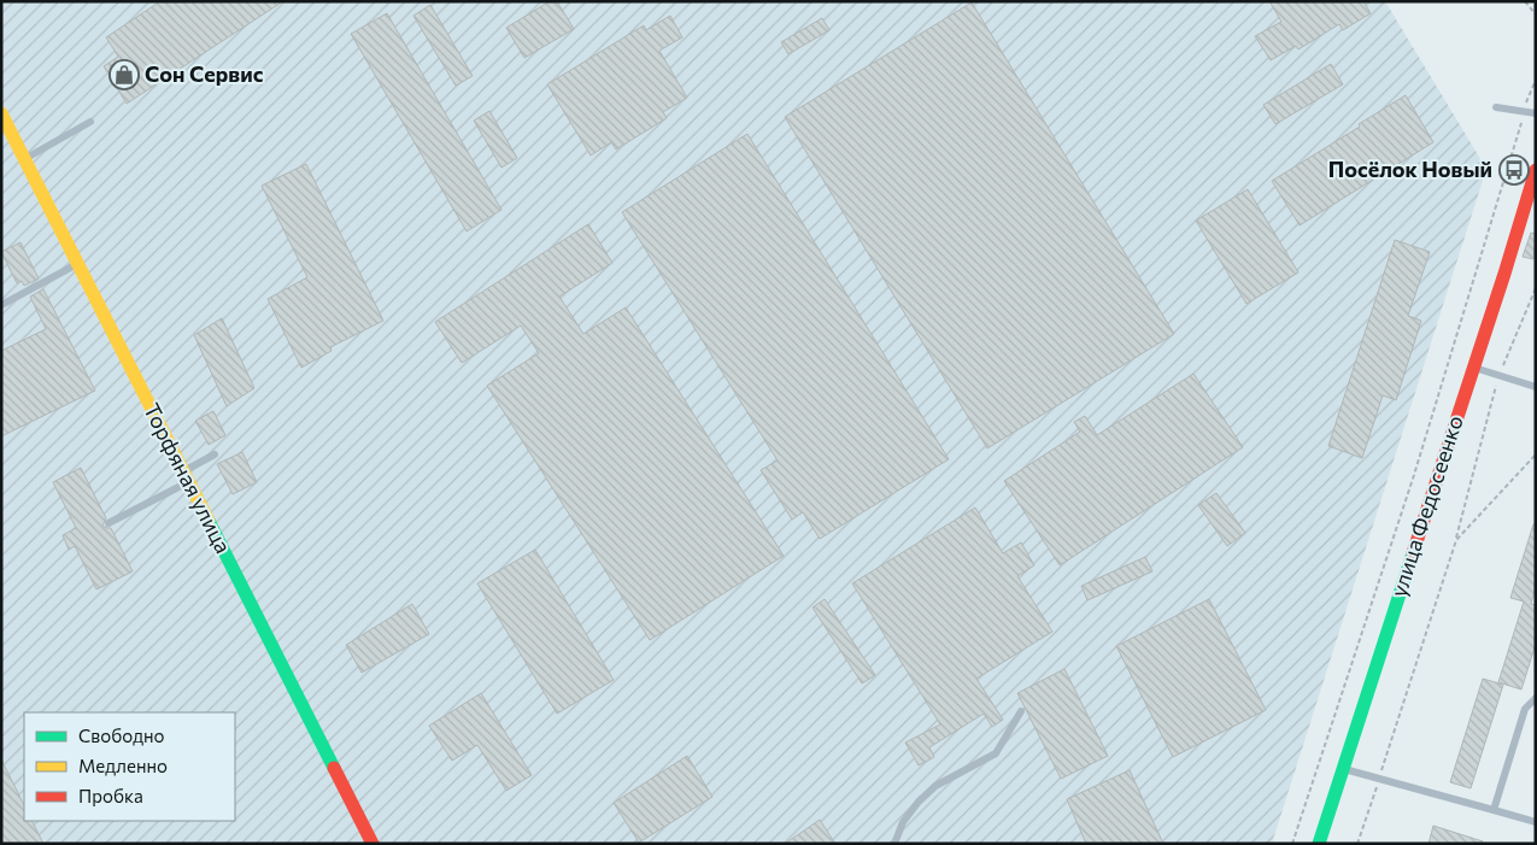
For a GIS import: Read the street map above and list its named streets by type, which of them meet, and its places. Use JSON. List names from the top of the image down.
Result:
{
  "streets": {
    "street": ["Торфяная улица", "улица Федосеенко"]
  },
  "places": {
    "shop": ["Сон Сервис"],
    "bus stop": ["Посёлок Новый"]
  },
  "legend": ["Свободно", "Медленно", "Пробка"]
}
